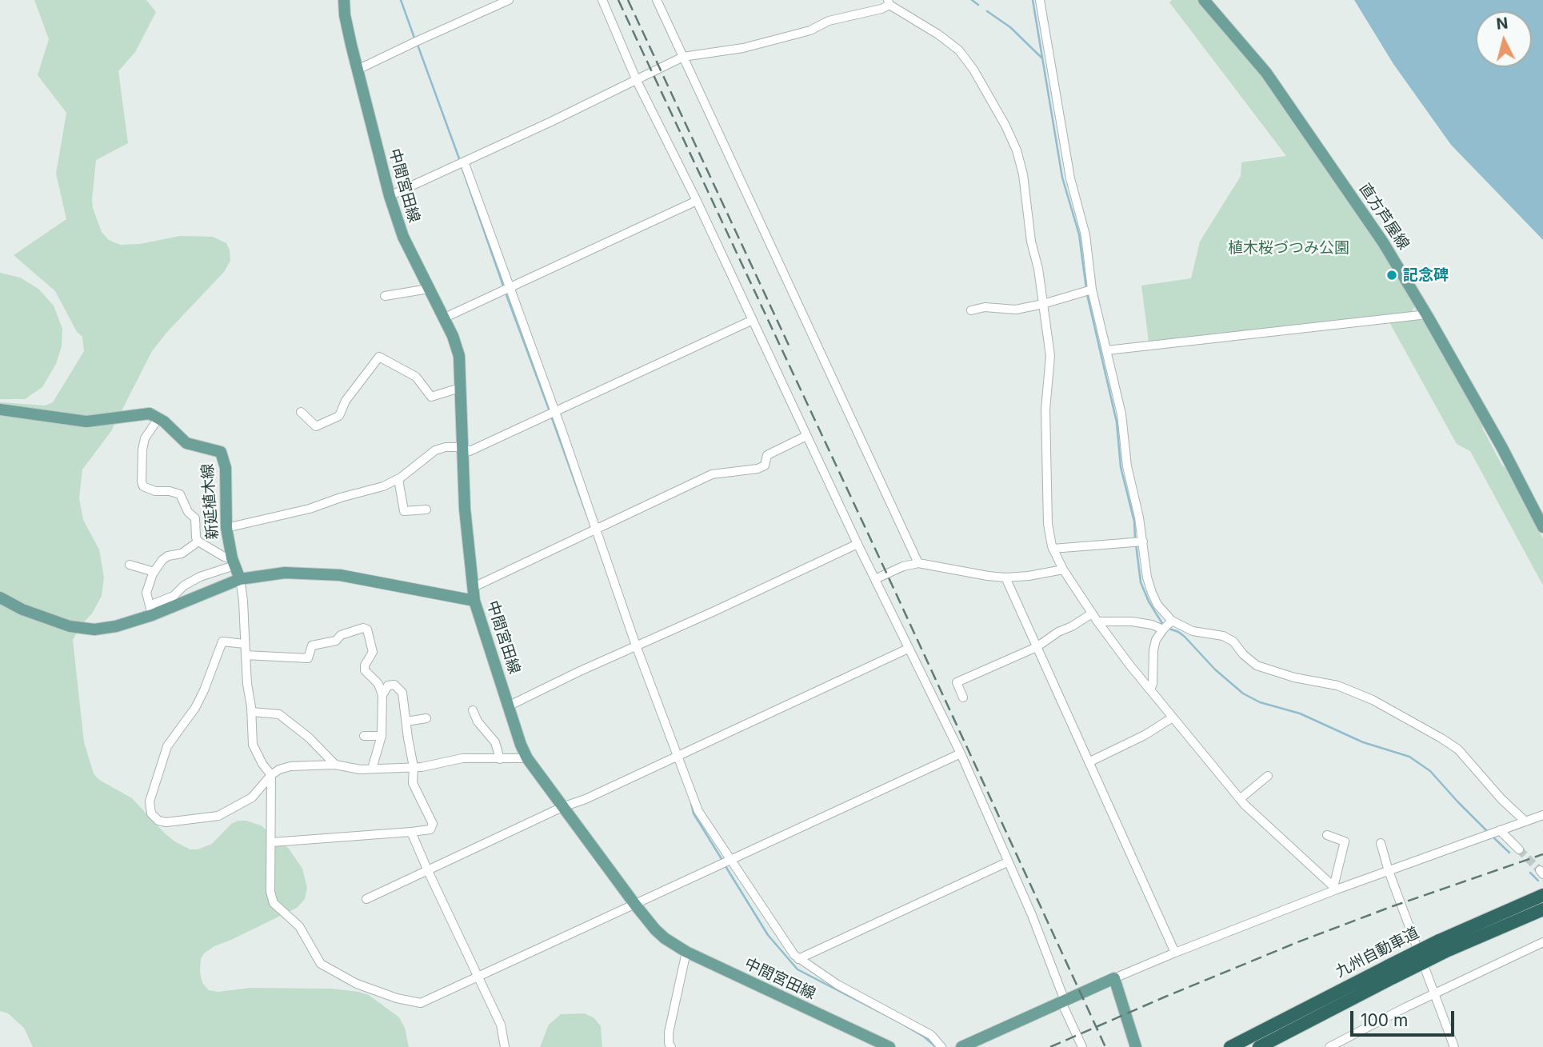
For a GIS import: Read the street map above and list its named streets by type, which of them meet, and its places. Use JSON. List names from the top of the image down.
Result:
{
  "streets": {
    "highway": ["九州自動車道"],
    "main road": ["中間宮田線", "直方芦屋線", "新延植木線"]
  },
  "parks": ["植木桜づつみ公園"],
  "places": ["記念碑"],
  "scale_bar": "100 m",
  "north": "top"
}
